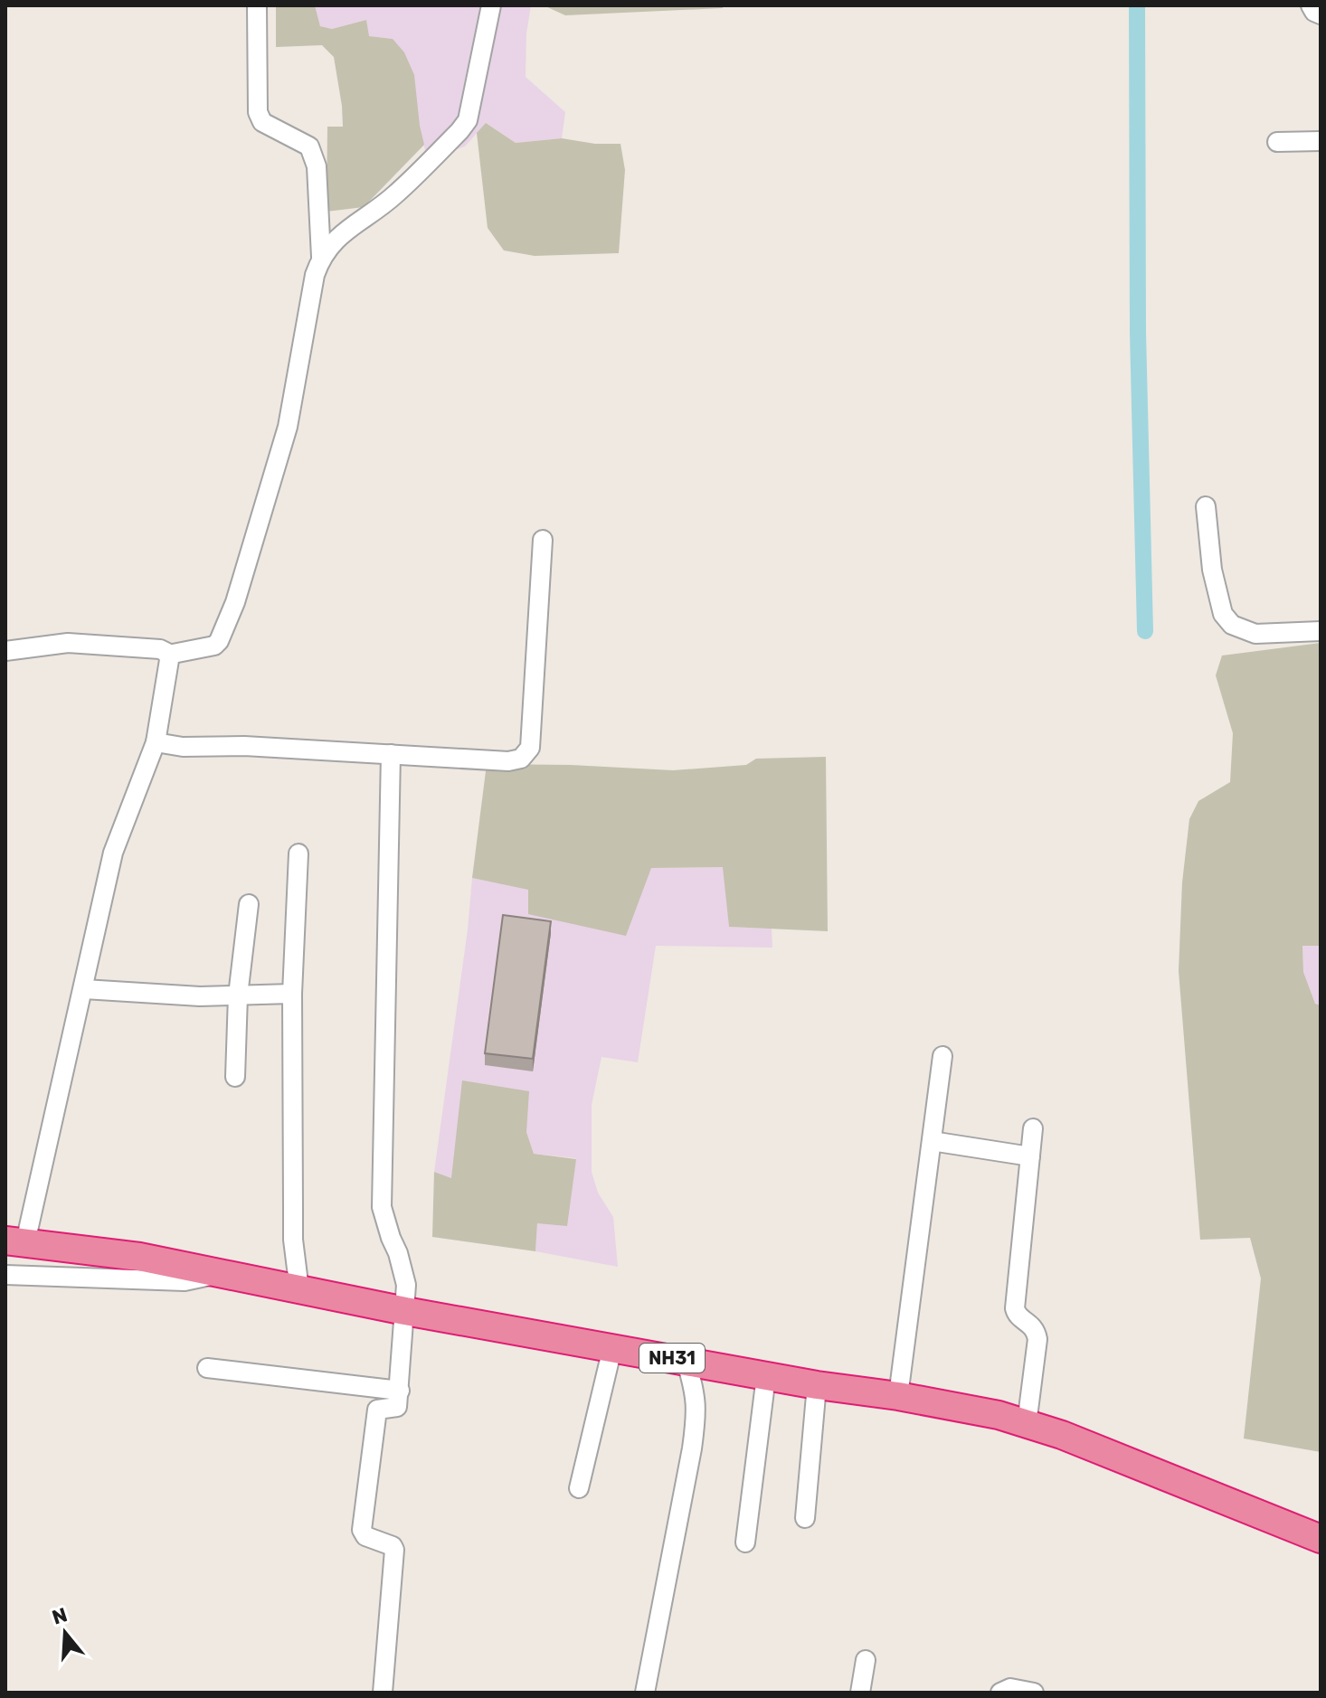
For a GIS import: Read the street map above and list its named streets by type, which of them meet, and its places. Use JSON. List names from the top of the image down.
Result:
{
  "streets": {
    "highway": ["NH31"]
  },
  "north": "top"
}
